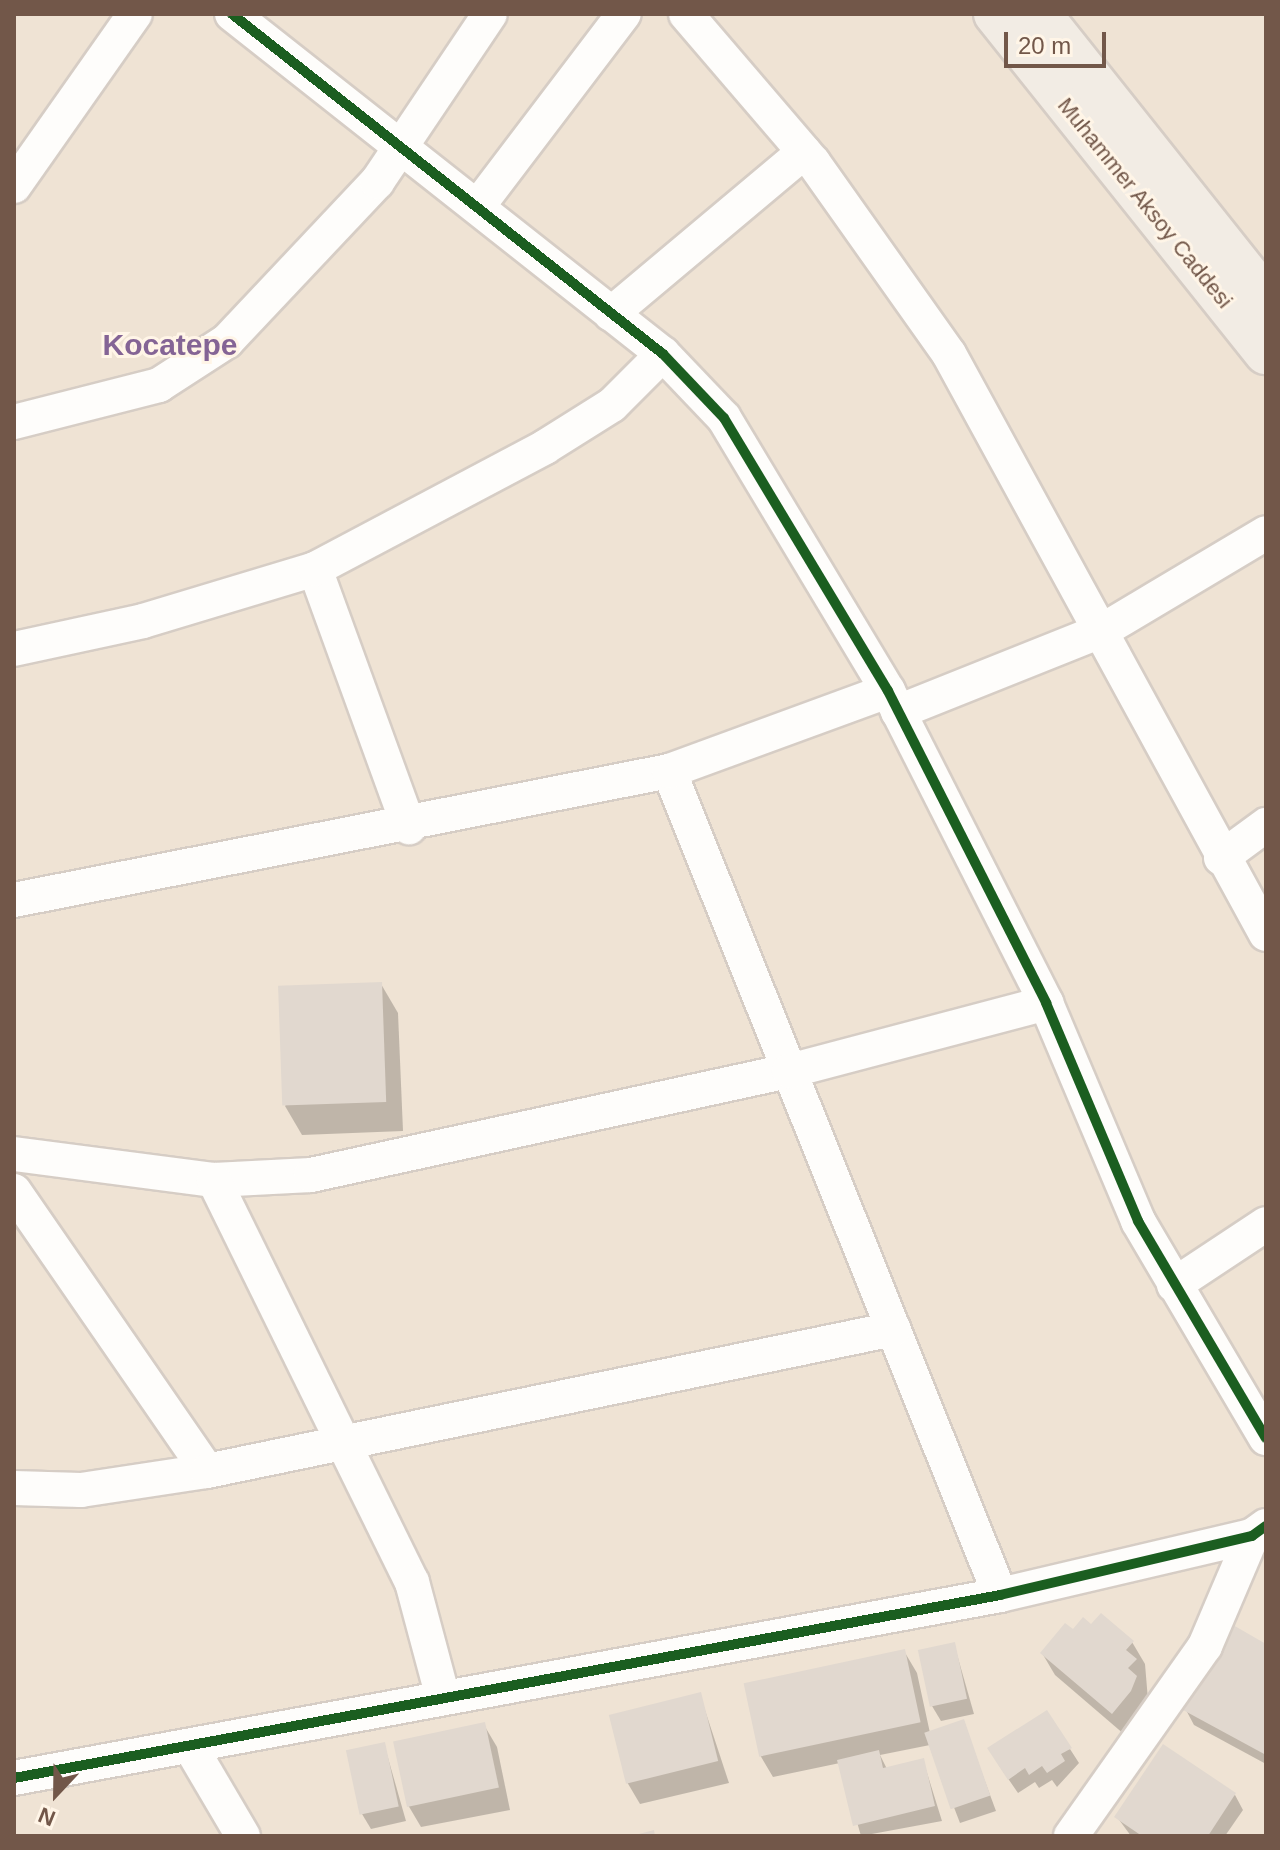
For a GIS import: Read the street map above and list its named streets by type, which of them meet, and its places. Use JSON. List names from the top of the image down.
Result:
{
  "streets": {
    "main road": ["Muhammer Aksoy Caddesi"]
  },
  "districts": ["Kocatepe"],
  "scale_bar": "20 m",
  "north": "bottom"
}
